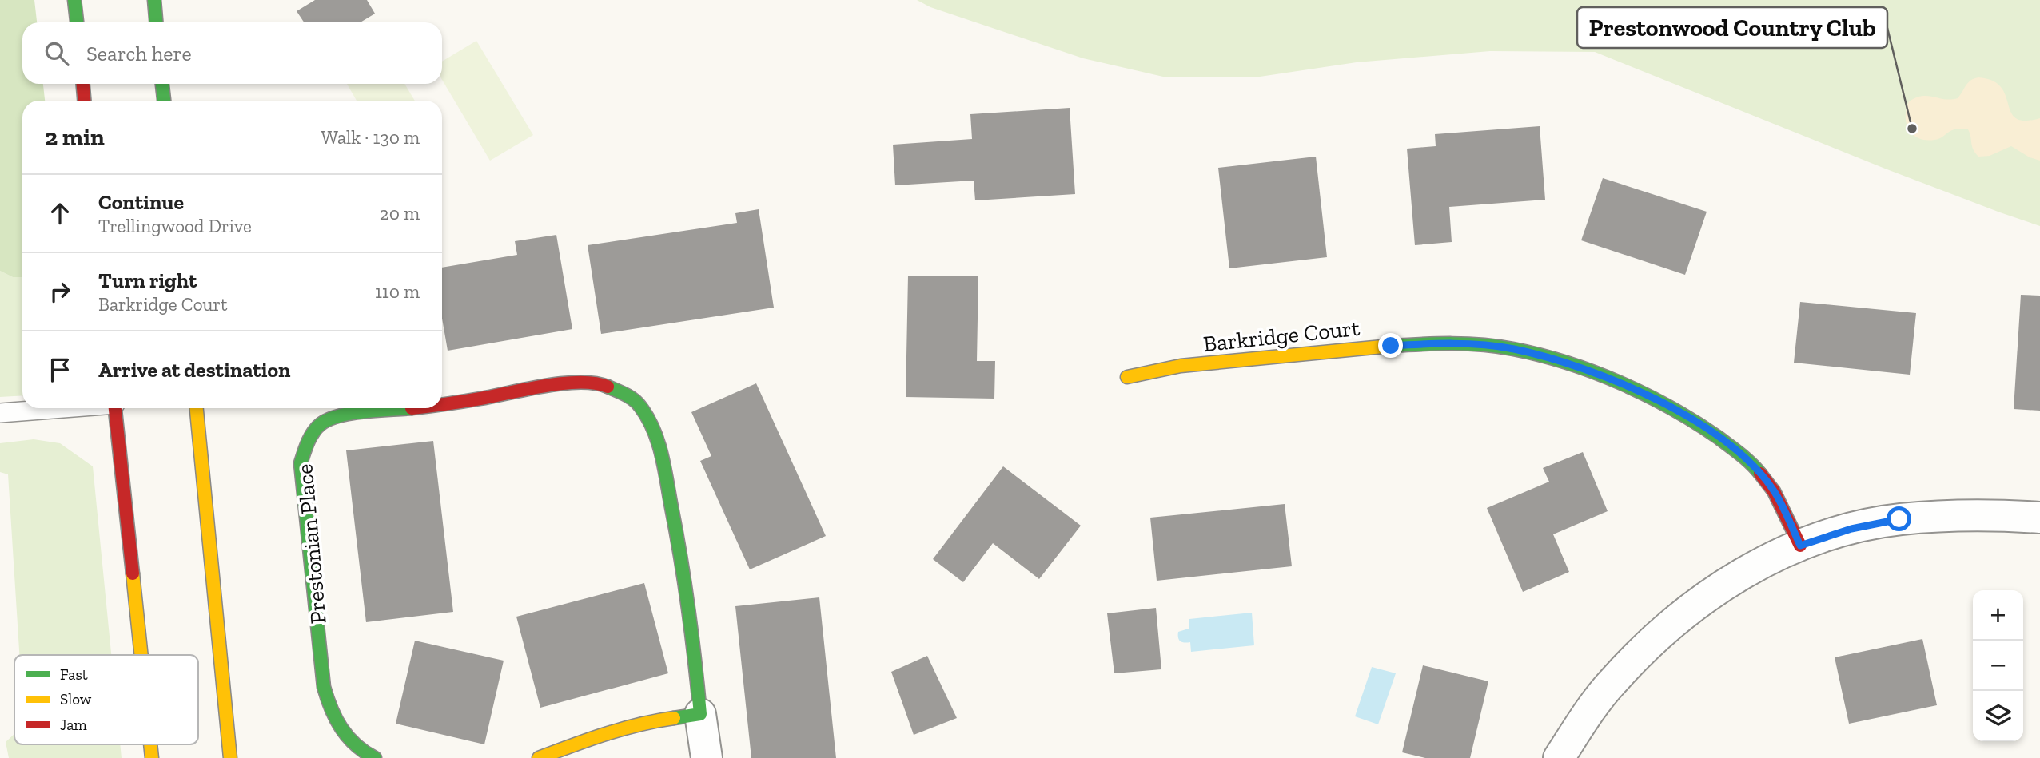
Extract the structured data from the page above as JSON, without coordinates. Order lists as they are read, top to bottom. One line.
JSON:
{"streets":{"street":["Barkridge Court","Prestonian Place"]},"places":["Prestonwood Country Club"],"legend":["Fast","Slow","Jam"],"page":{"search":"Search here","heading":["2 min","Walk · 130 m"],"list":[["Continue","Trellingwood Drive","20 m"],["Turn right","Barkridge Court","110 m"],"Arrive at destination"],"map_buttons":["+","−"]}}
